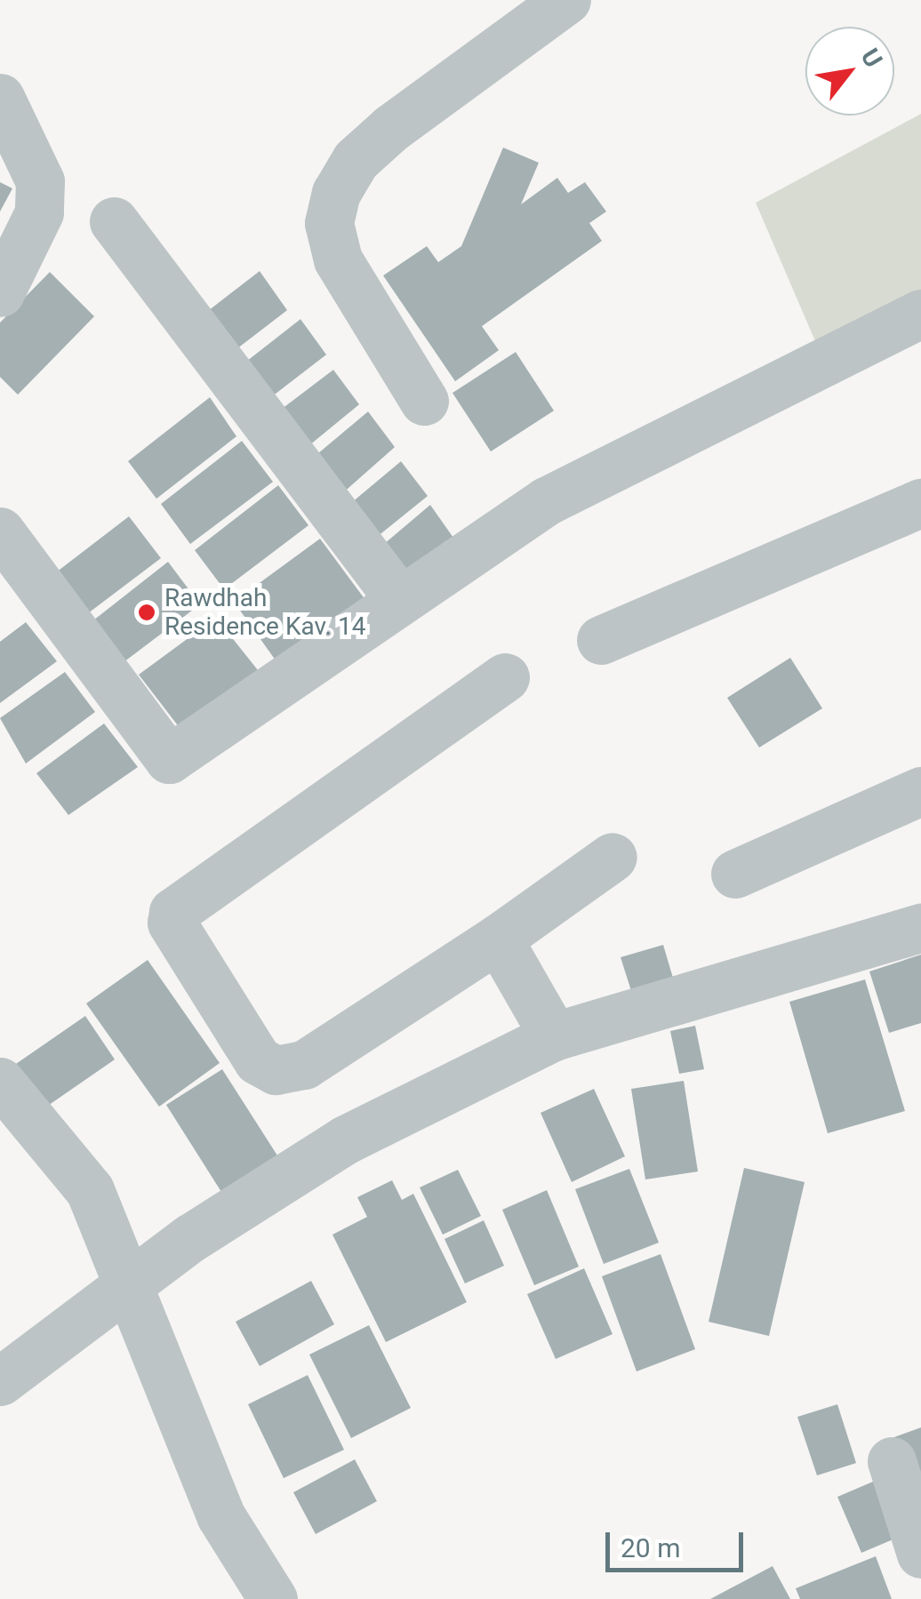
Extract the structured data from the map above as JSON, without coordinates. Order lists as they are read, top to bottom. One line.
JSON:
{"places":["Rawdhah Residence Kav. 14"],"scale_bar":"20 m","north":"top right"}
